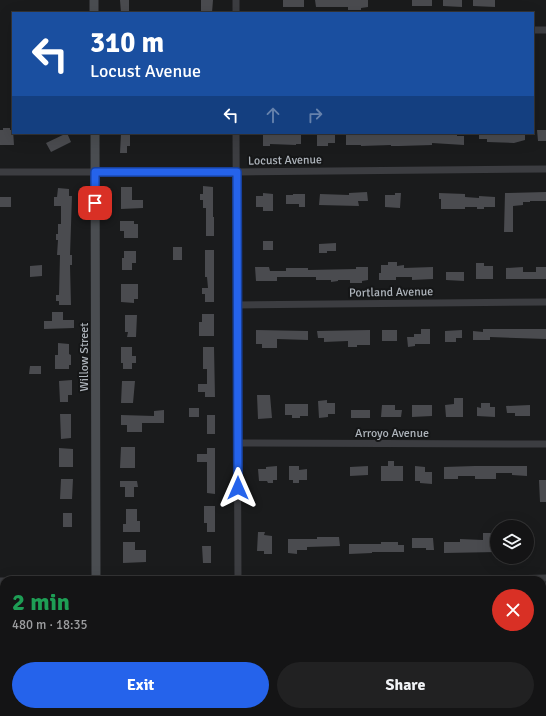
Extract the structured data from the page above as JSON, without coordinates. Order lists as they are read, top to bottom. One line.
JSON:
{"streets":{"street":["Locust Avenue","Portland Avenue","Willow Street","Arroyo Avenue"]},"crossings":[["Locust Avenue","Willow Street"]],"page":{"turn":["310 m","Locust Avenue"],"heading":["2 min","480 m · 18:35"],"buttons":["Exit","Share"]}}
